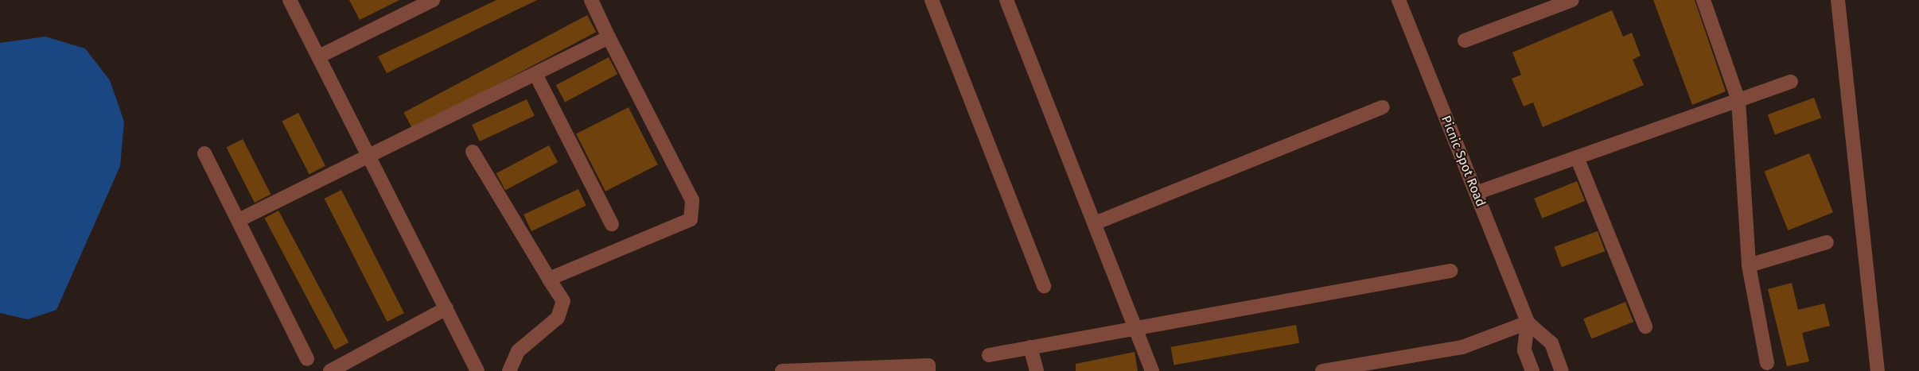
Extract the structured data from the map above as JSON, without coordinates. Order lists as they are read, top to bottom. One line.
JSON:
{"streets":{"street":["Picnic Spot Road"]}}
